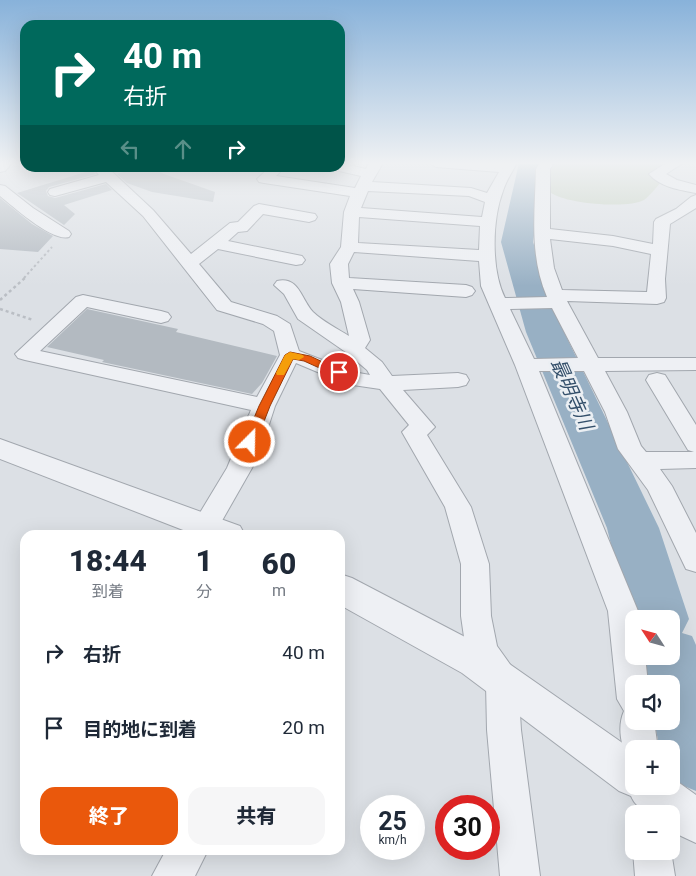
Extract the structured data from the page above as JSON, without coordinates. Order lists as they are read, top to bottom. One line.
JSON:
{"water":["最明寺川"],"north":"top left","page":{"turn":["40 m","右折"],"eta":["18:44","到着","1","分","60","m"],"map_buttons":["+","−"],"list":[{"name":"右折","value":"40 m"},{"name":"目的地に到着","value":"20 m"}],"buttons":["終了","共有"],"speed":"25 km/h","limit":"30"}}
